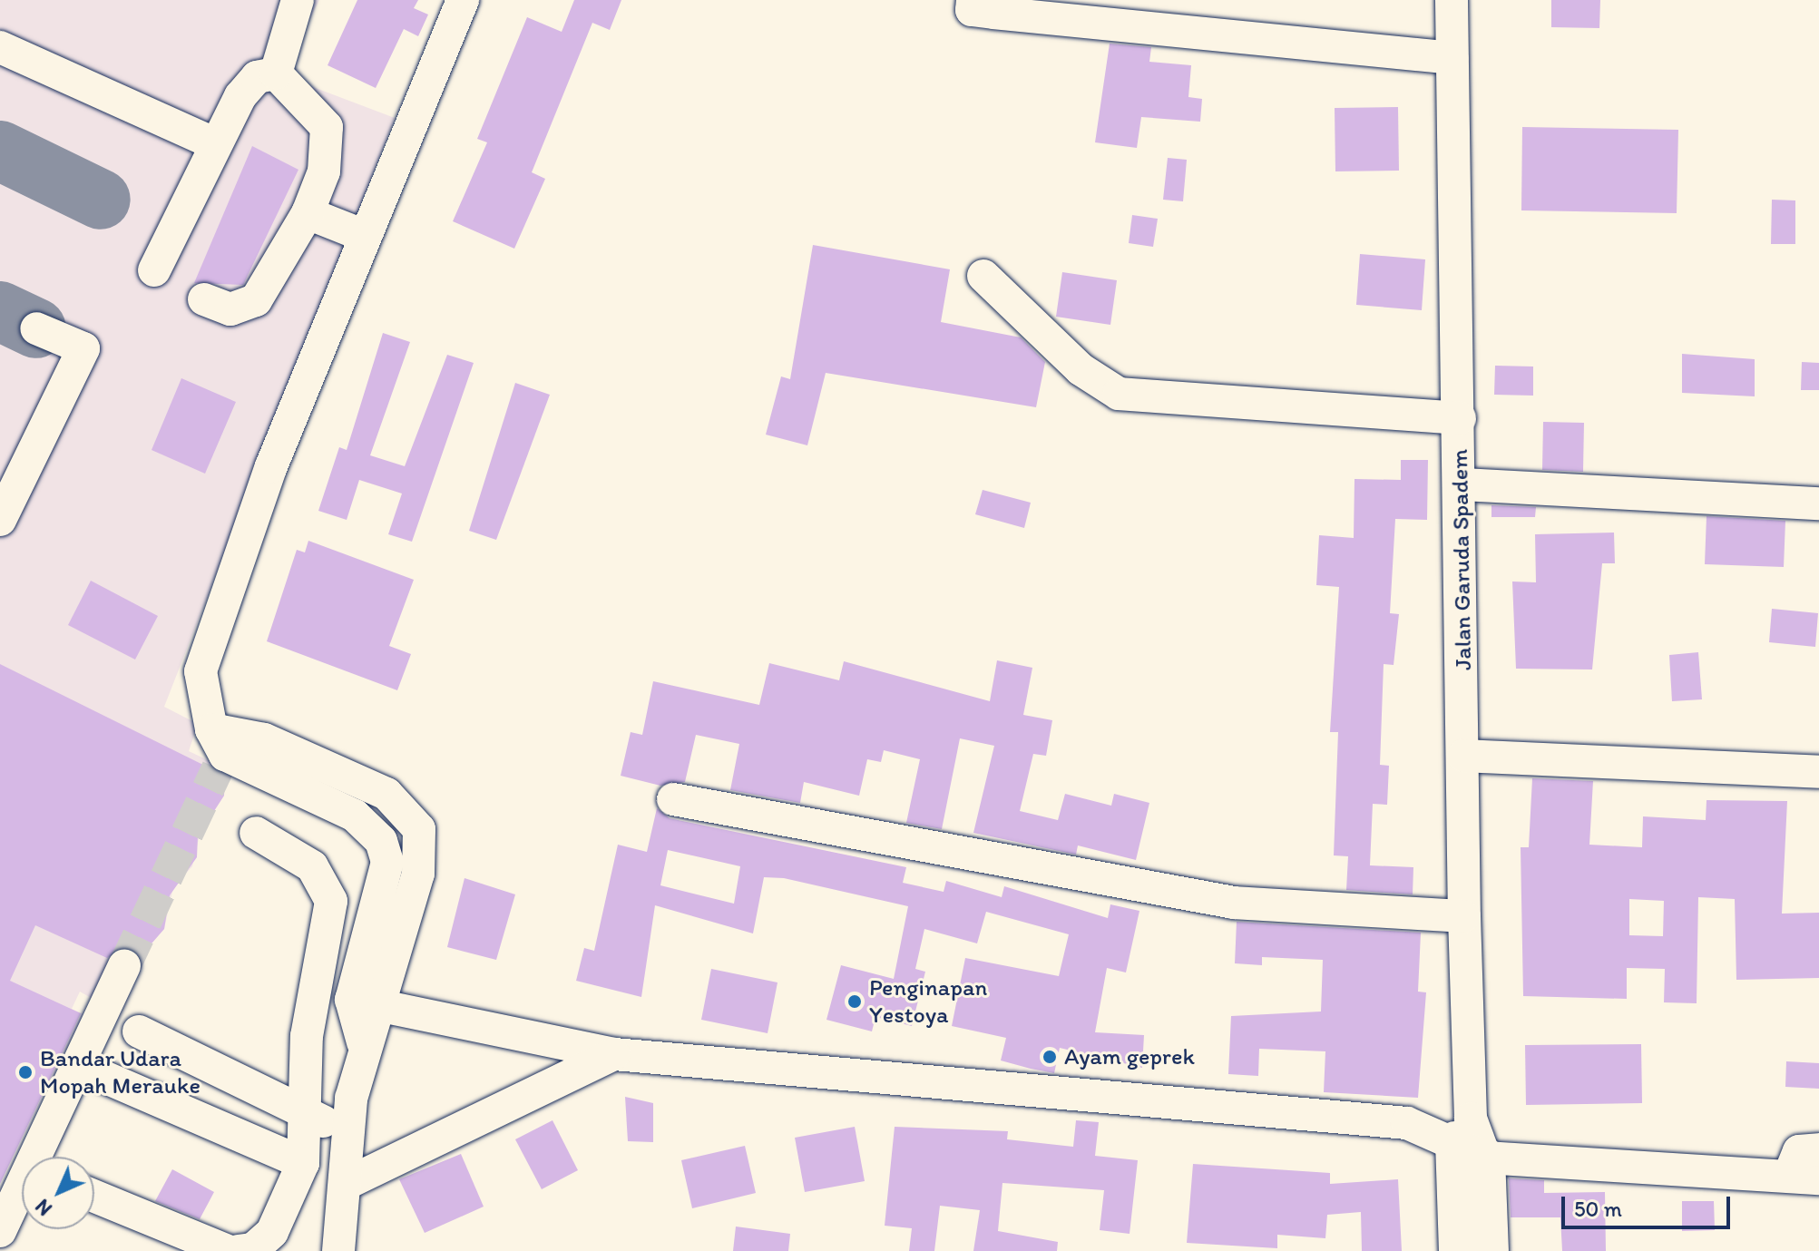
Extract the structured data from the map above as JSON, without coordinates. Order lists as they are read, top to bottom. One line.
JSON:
{"streets":{"street":["Jalan Garuda Spadem"]},"places":["Penginapan Yestoya","Ayam geprek","Bandar Udara Mopah Merauke"],"scale_bar":"50 m","north":"bottom left"}
